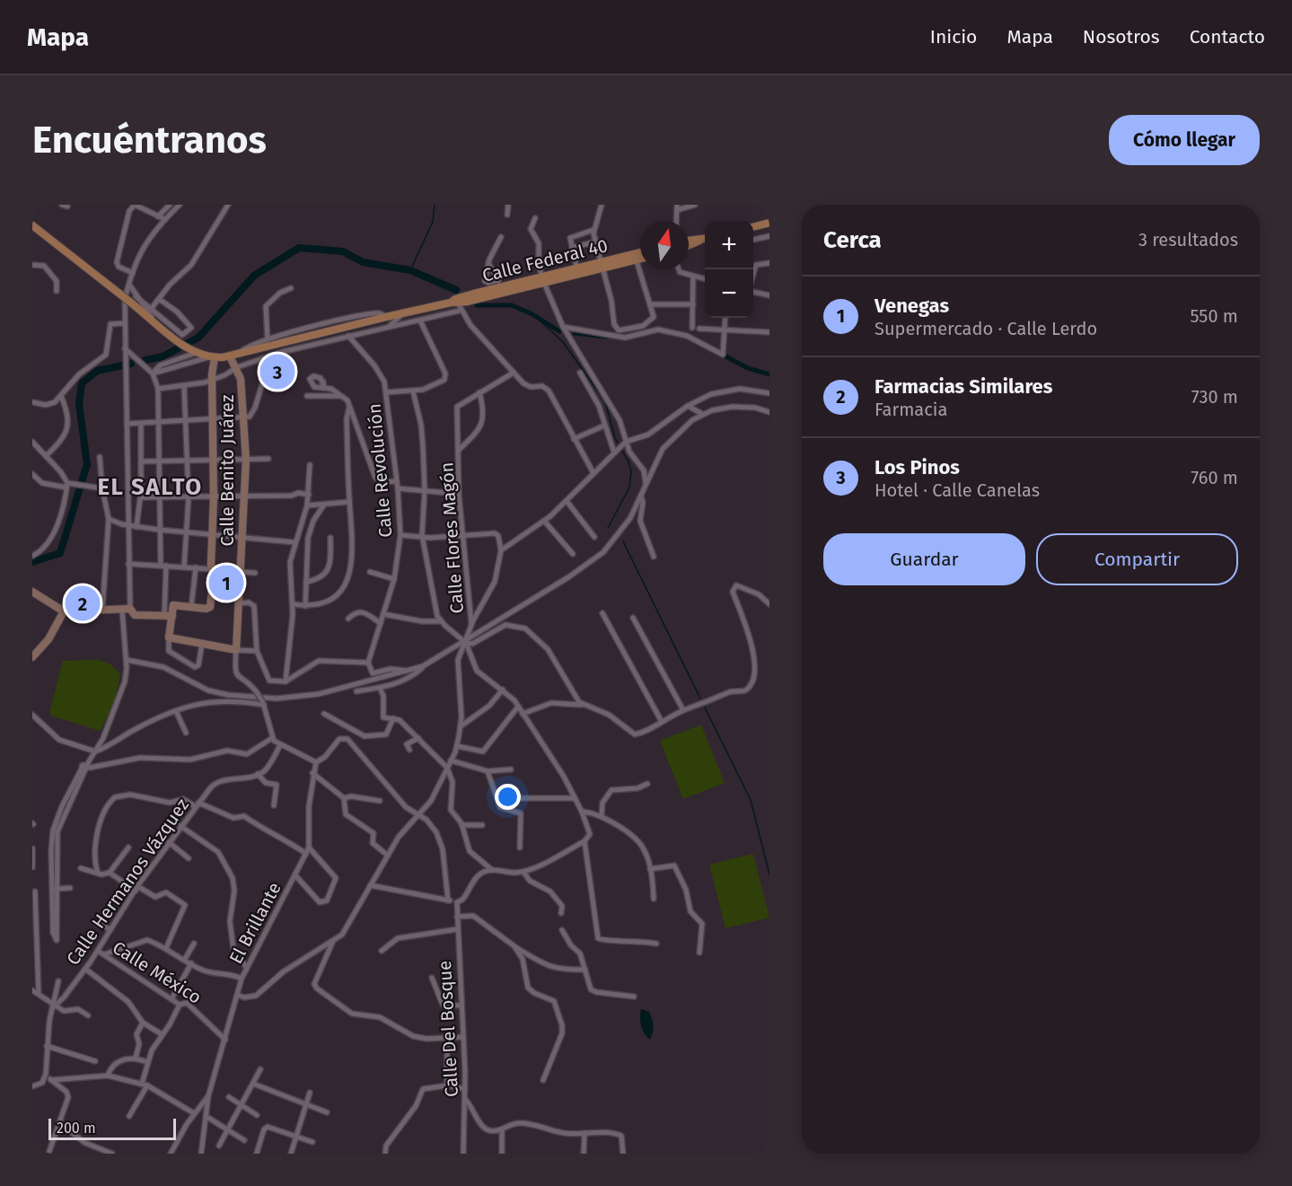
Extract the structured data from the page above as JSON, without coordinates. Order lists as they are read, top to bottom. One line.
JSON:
{"streets":{"main road":["Calle Federal 40"],"street":["Calle Benito Juárez","Calle Revolución","Calle Flores Magón","Calle Hermanos Vázquez","El Brillante","Calle México","Calle Del Bosque"]},"crossings":[["Calle Federal 40","Calle Benito Juárez"],["Calle Hermanos Vázquez","Calle México"],["El Brillante","Calle México"]],"districts":["EL SALTO"],"scale_bar":"200 m","north":"top","page":{"header":"Mapa","nav":["Inicio","Mapa","Nosotros","Contacto"],"buttons":["Cómo llegar",["Guardar","Compartir"]],"title":"Encuéntranos","heading":["Cerca","3 resultados"],"map_buttons":["+","−"],"list":[{"mark":"1","name":"Venegas","note":"Supermercado · Calle Lerdo","value":"550 m"},{"mark":"2","name":"Farmacias Similares","note":"Farmacia","value":"730 m"},{"mark":"3","name":"Los Pinos","note":"Hotel · Calle Canelas","value":"760 m"}],"pins":["3","1","2"],"scale":"200 m"}}
